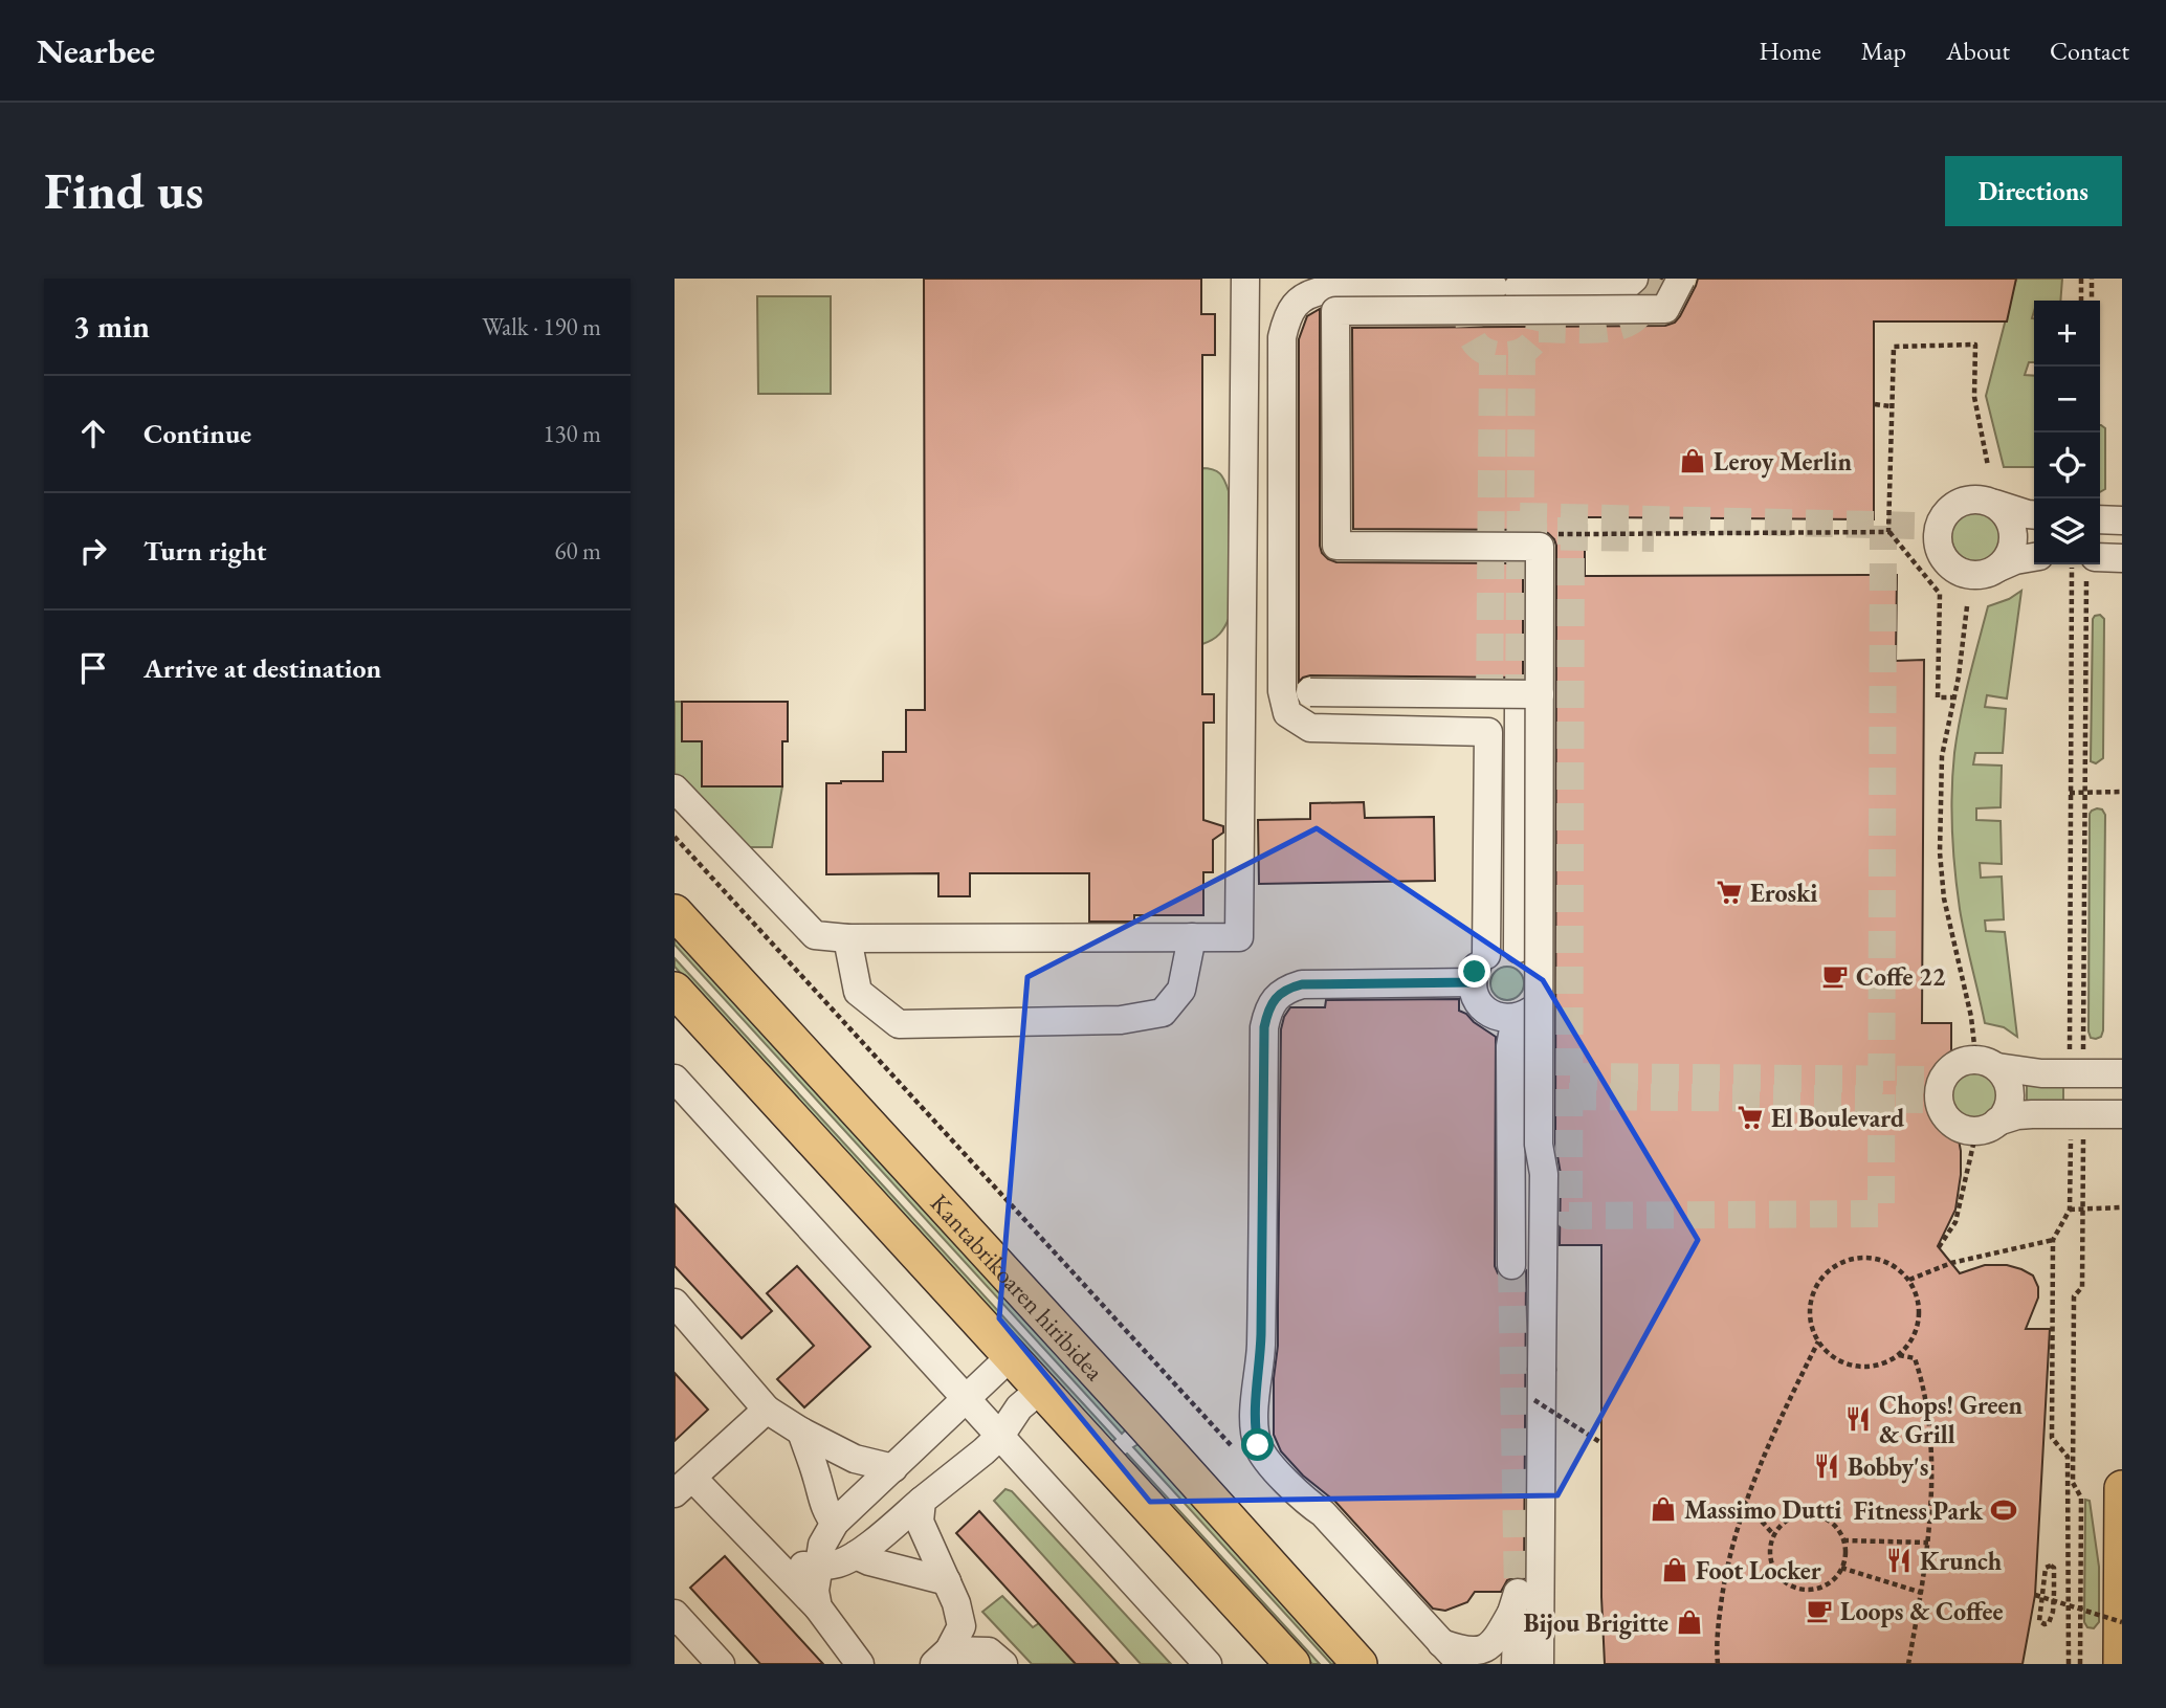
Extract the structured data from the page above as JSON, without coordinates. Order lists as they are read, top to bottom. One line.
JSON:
{"streets":{"main road":["Kantabrikoaren hiribidea"]},"places":{"shop":["Leroy Merlin","Massimo Dutti","Foot Locker","Bijou Brigitte"],"supermarket":["Eroski","El Boulevard"],"cafe":["Coffe 22","Loops & Coffee"],"restaurant":["Chops! Green & Grill","Bobby's","Krunch"],"sports":["Fitness Park"]},"page":{"header":"Nearbee","nav":["Home","Map","About","Contact"],"buttons":"Directions","title":"Find us","heading":["3 min","Walk · 190 m"],"map_buttons":["+","−"],"list":[["Continue","130 m"],["Turn right","60 m"],"Arrive at destination"]}}
